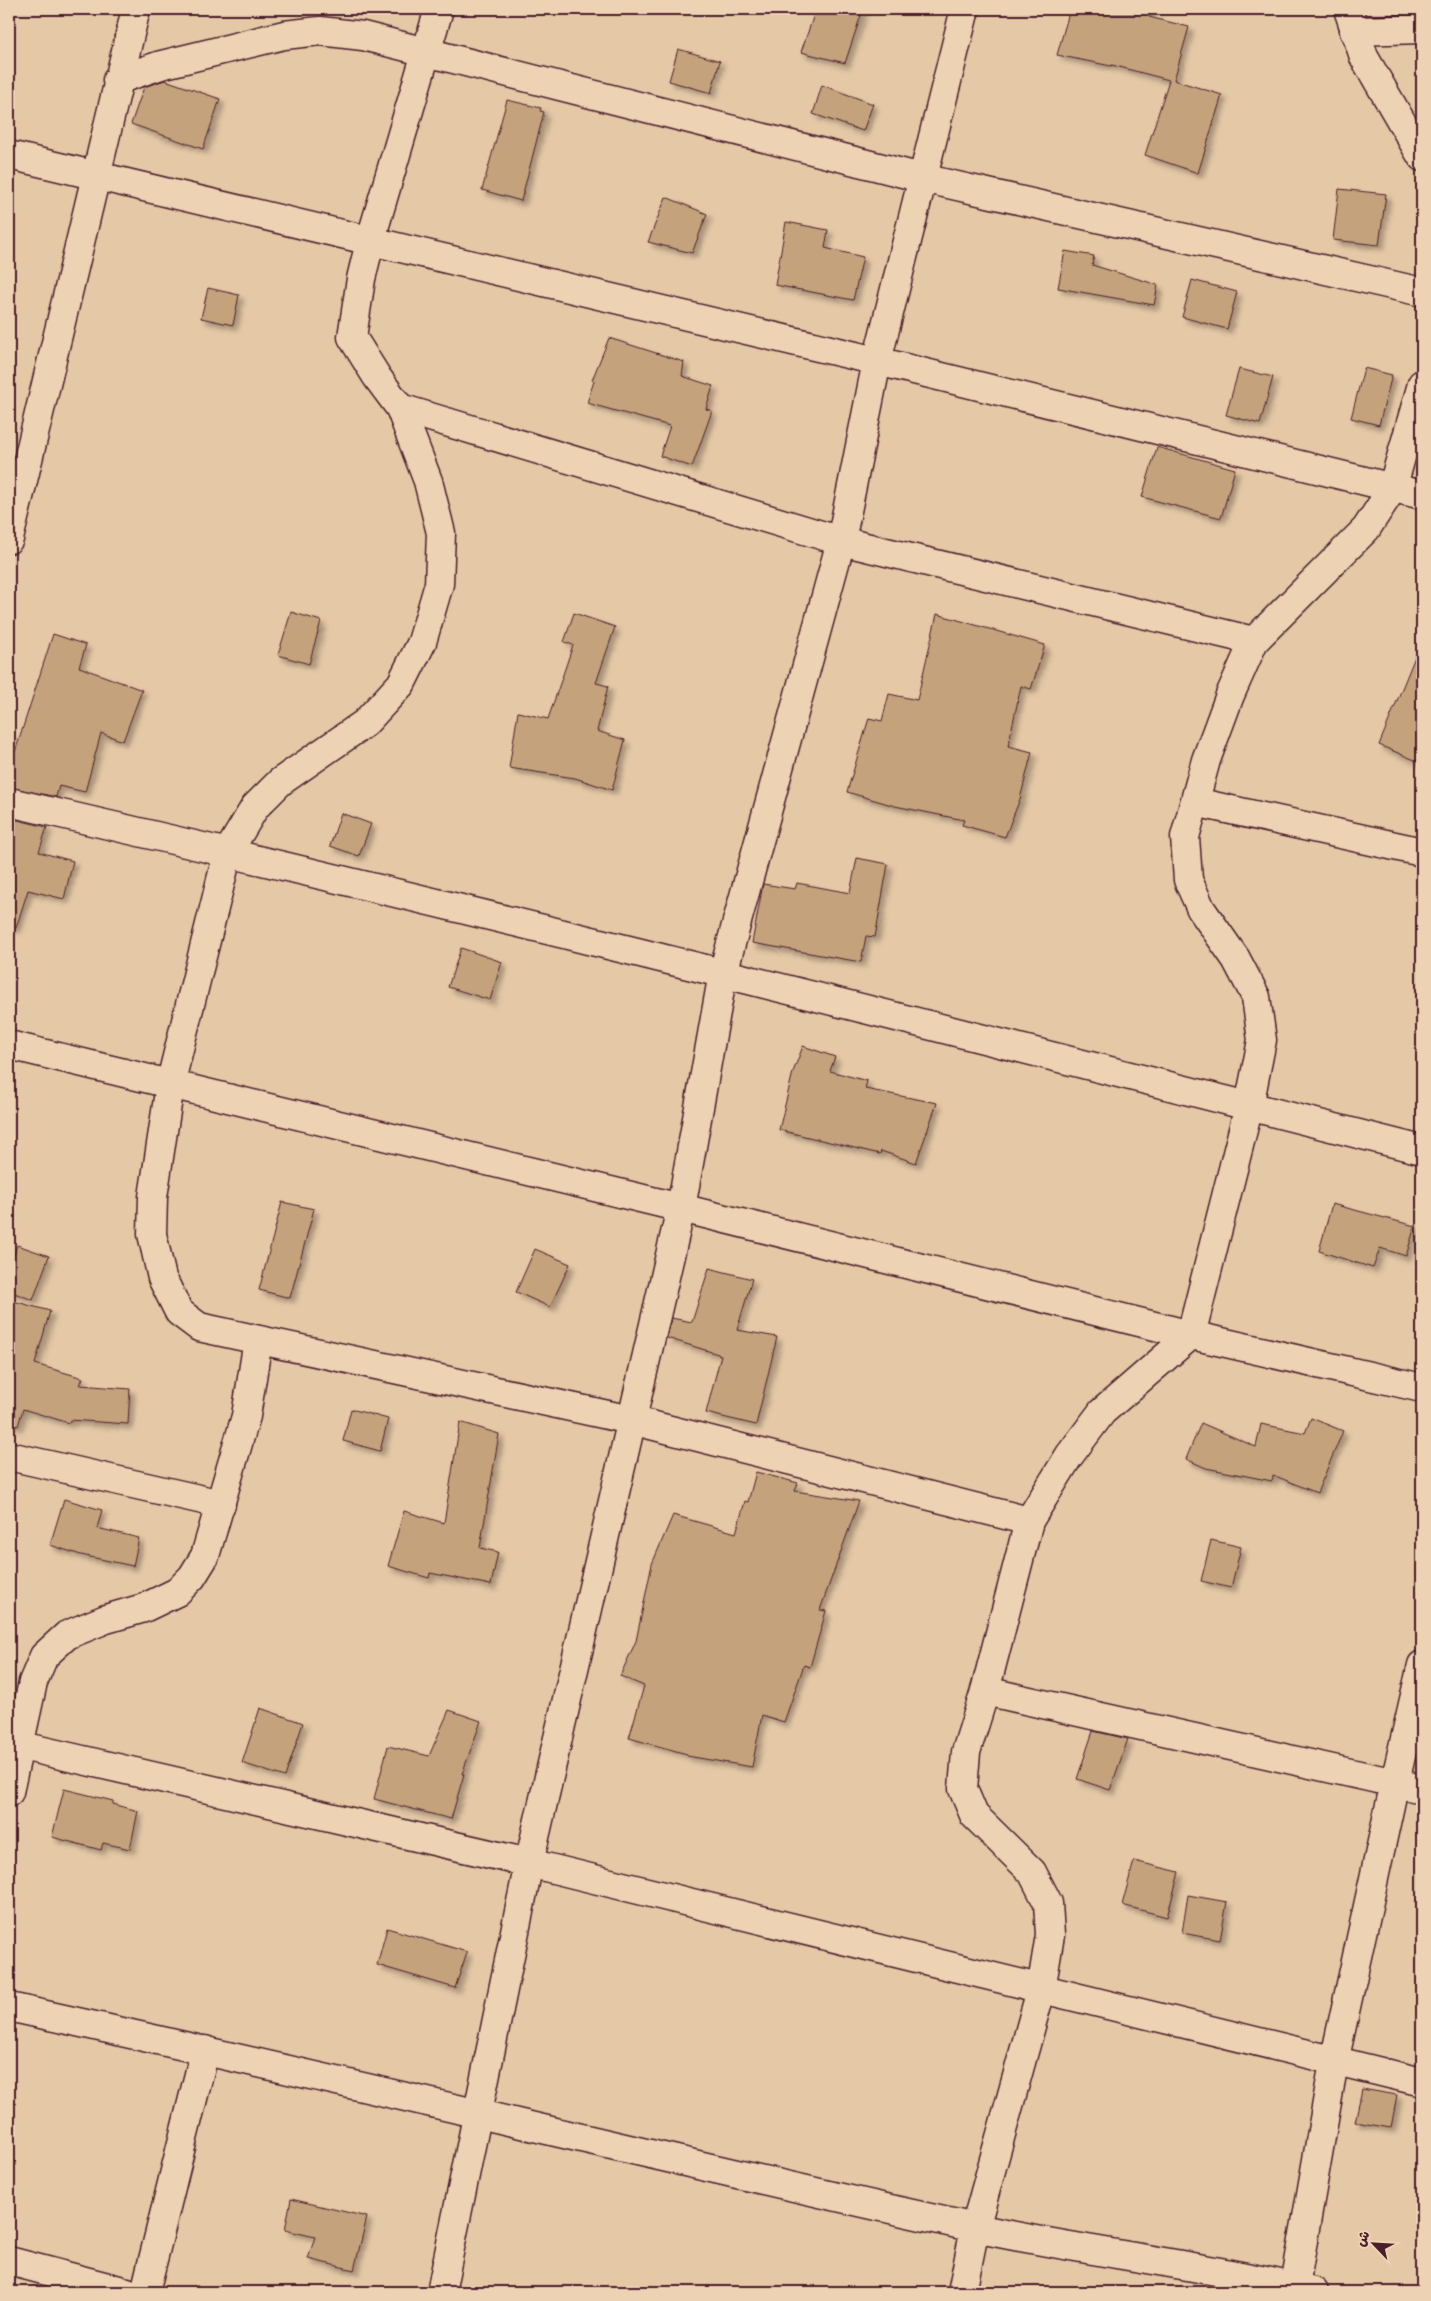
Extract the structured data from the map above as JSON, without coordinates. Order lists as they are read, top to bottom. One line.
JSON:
{"north":"top left"}
